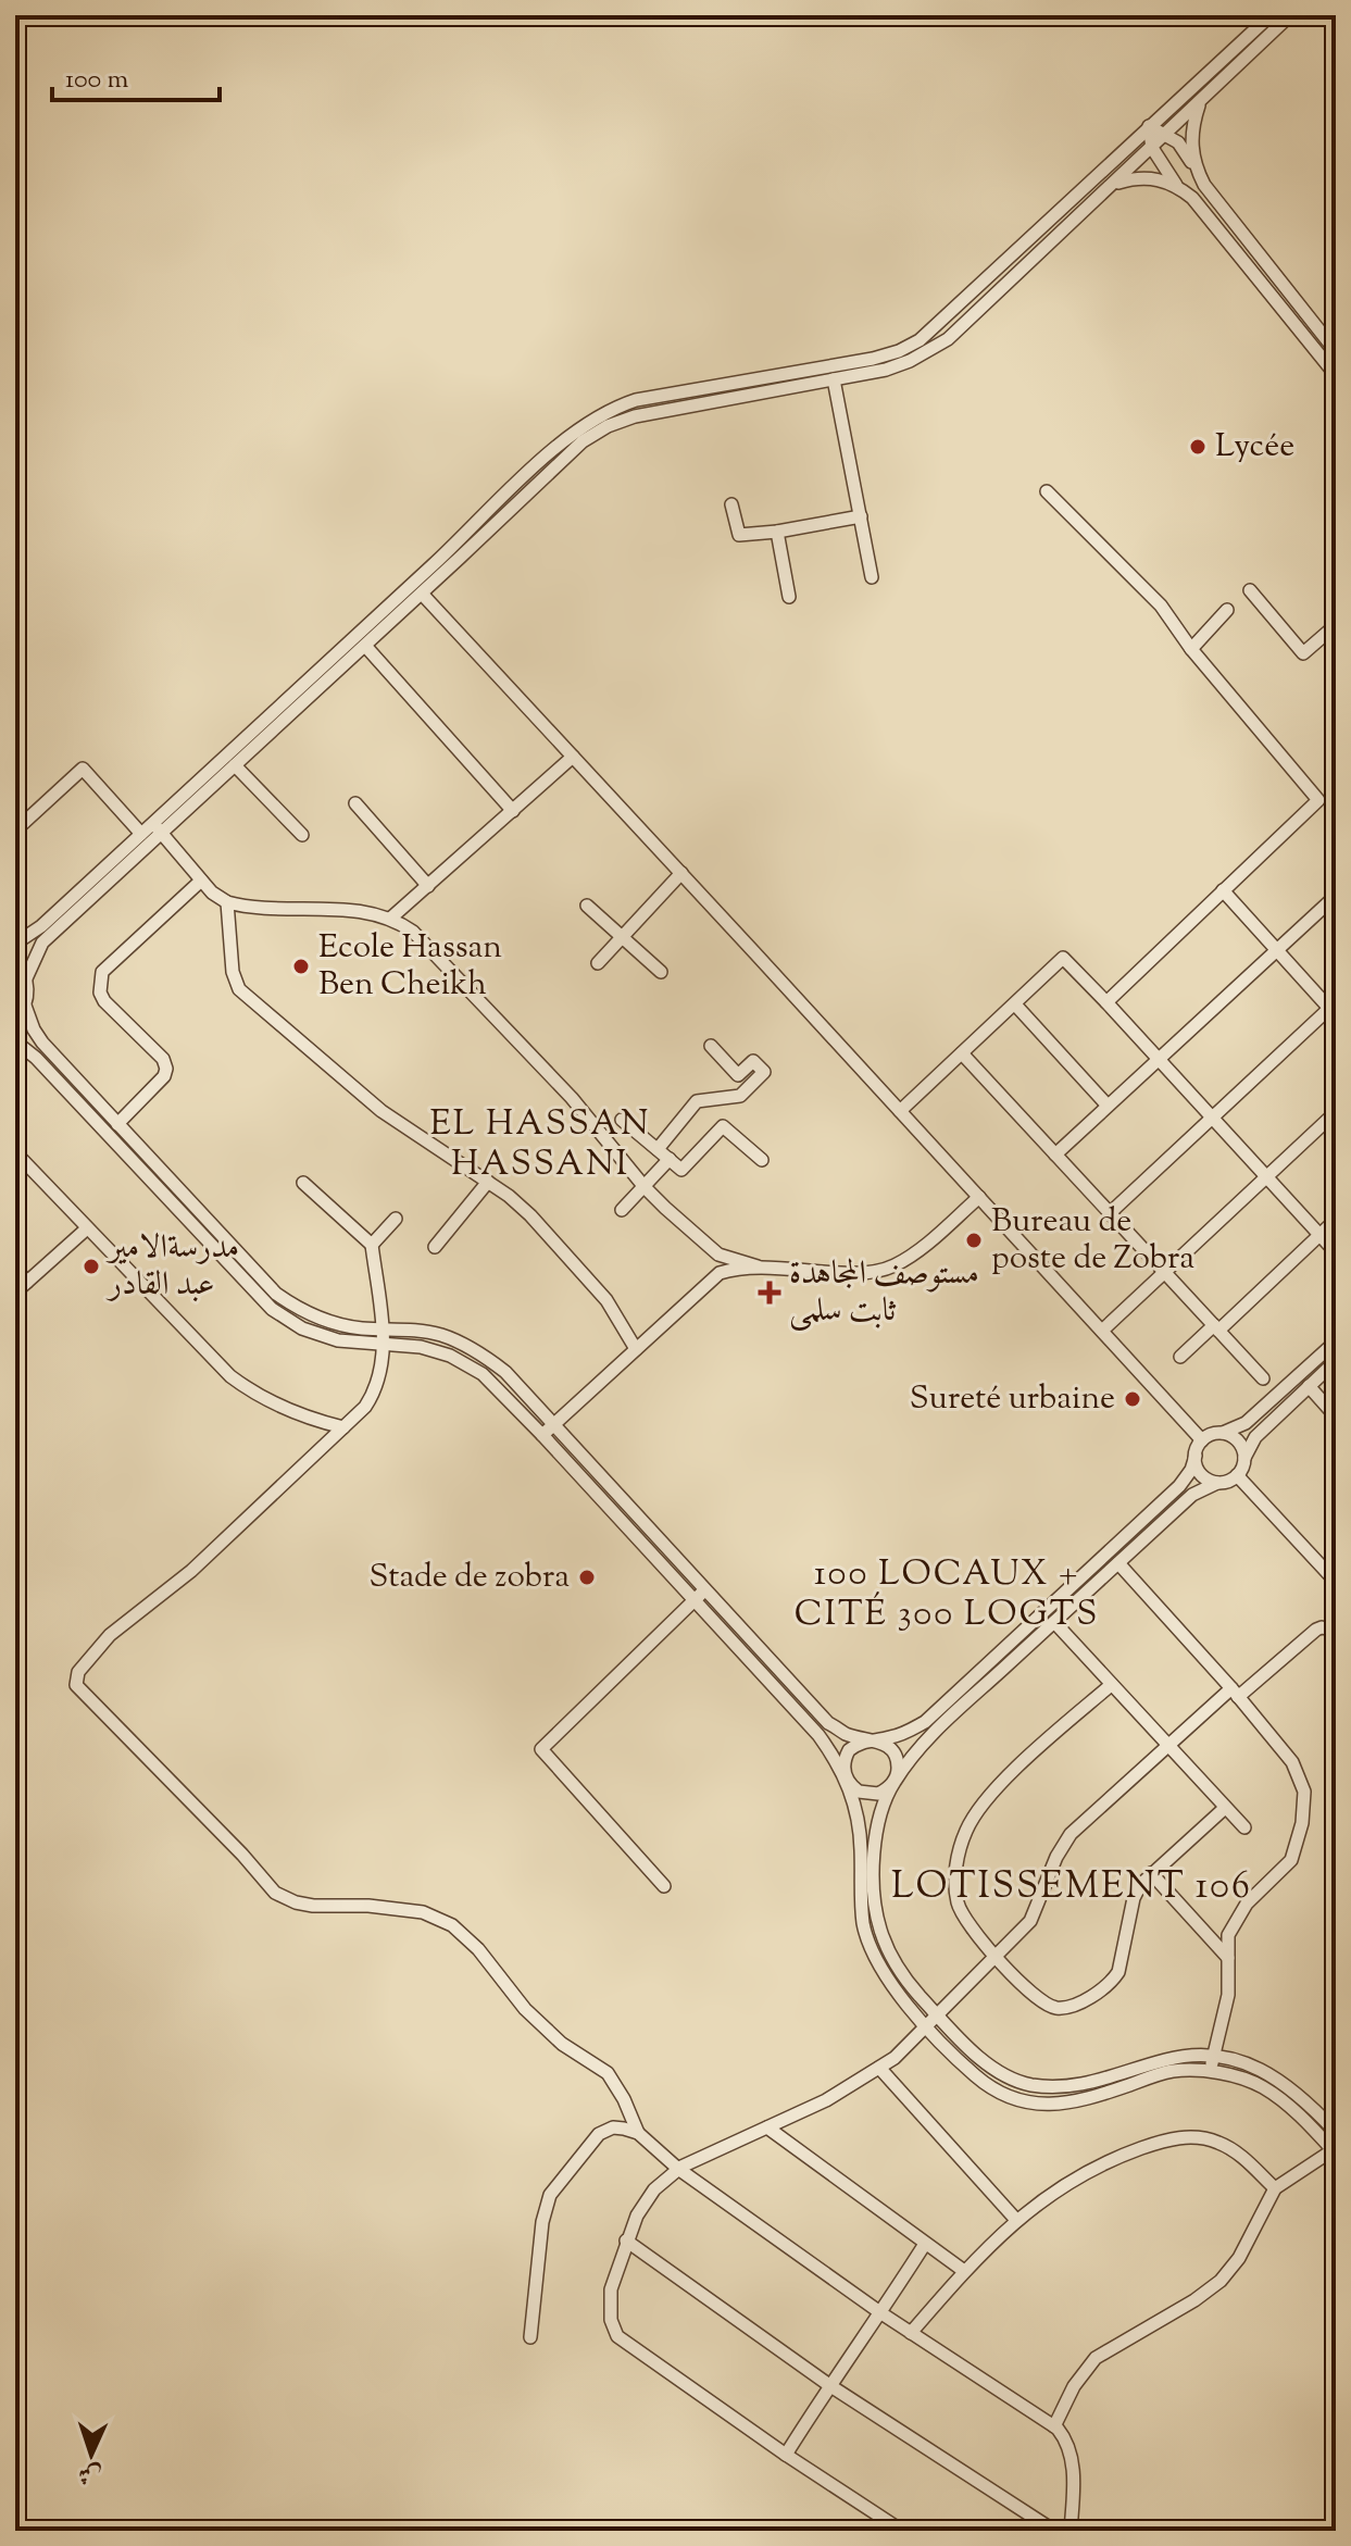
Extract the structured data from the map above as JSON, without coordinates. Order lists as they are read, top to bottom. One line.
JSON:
{"districts":["EL HASSAN HASSANI","100 LOCAUX + CITÉ 300 LOGTS","LOTISSEMENT 106"],"places":{"other":["Lycée","Ecole Hassan Ben Cheikh","Bureau de poste de Zobra","مدرسةالامير عبد القادر","Sureté urbaine","Stade de zobra"],"health":["مستوصف المجاهدة ثابت سلمى"]},"scale_bar":"100 m","north":"bottom"}
